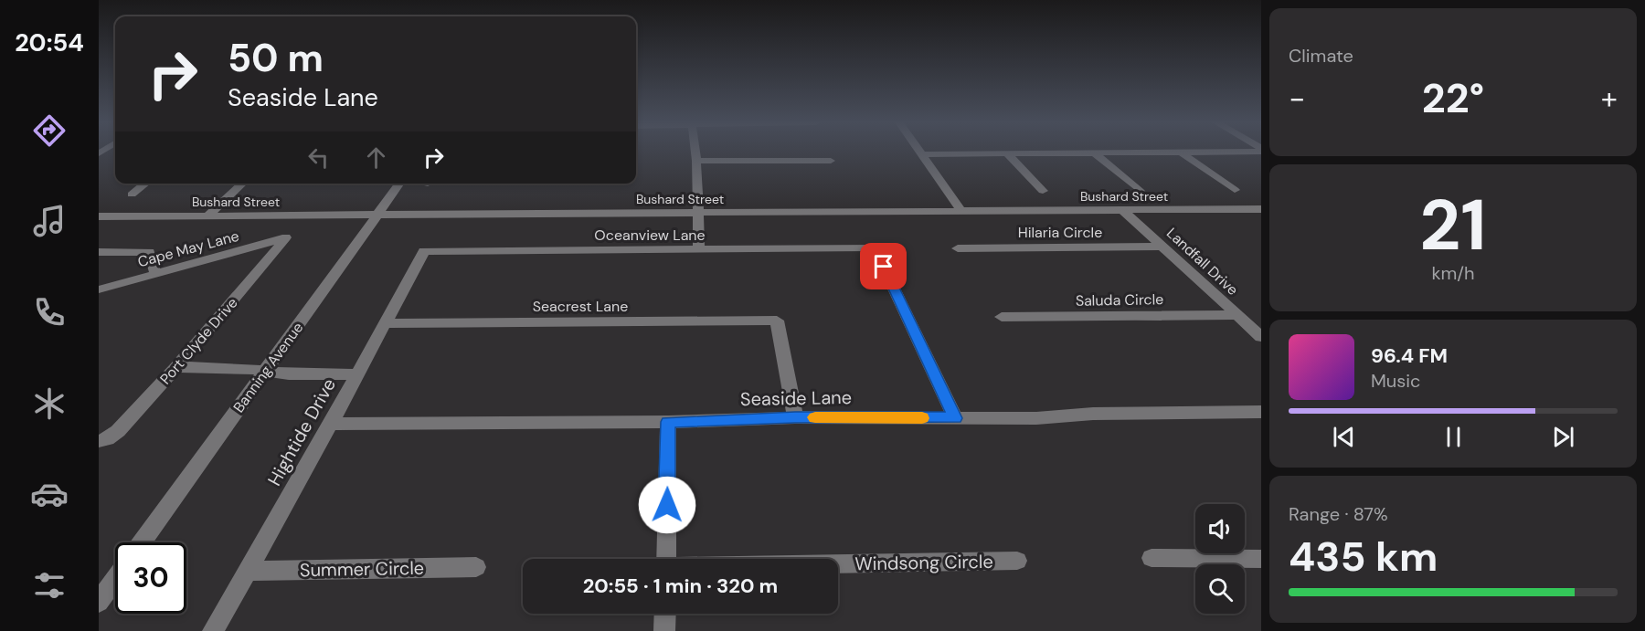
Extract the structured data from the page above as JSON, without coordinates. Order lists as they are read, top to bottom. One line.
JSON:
{"streets":{"street":["Bushard Street","Hilaria Circle","Oceanview Lane","Cape May Lane","Landfall Drive","Saluda Circle","Seacrest Lane","Port Clyde Drive","Banning Avenue","Seaside Lane","Hightide Drive","Windsong Circle","Summer Circle"]},"crossings":[["Bushard Street","Landfall Drive"],["Bushard Street","Banning Avenue"],["Hilaria Circle","Landfall Drive"],["Oceanview Lane","Seaside Lane"],["Oceanview Lane","Hightide Drive"],["Cape May Lane","Port Clyde Drive"],["Landfall Drive","Saluda Circle"],["Seacrest Lane","Seaside Lane"],["Seacrest Lane","Hightide Drive"],["Seaside Lane","Hightide Drive"],["Hightide Drive","Summer Circle"]],"page":{"tabs":"20:54","tile":["Climate",["21","km/h"],["Range · 87%","435 km"]],"turn":["50 m","Seaside Lane"],"heat":["−","22°","+"],"song":["96.4 FM","Music"],"limit":"30","trip":"20:55 · 1 min · 320 m"}}
